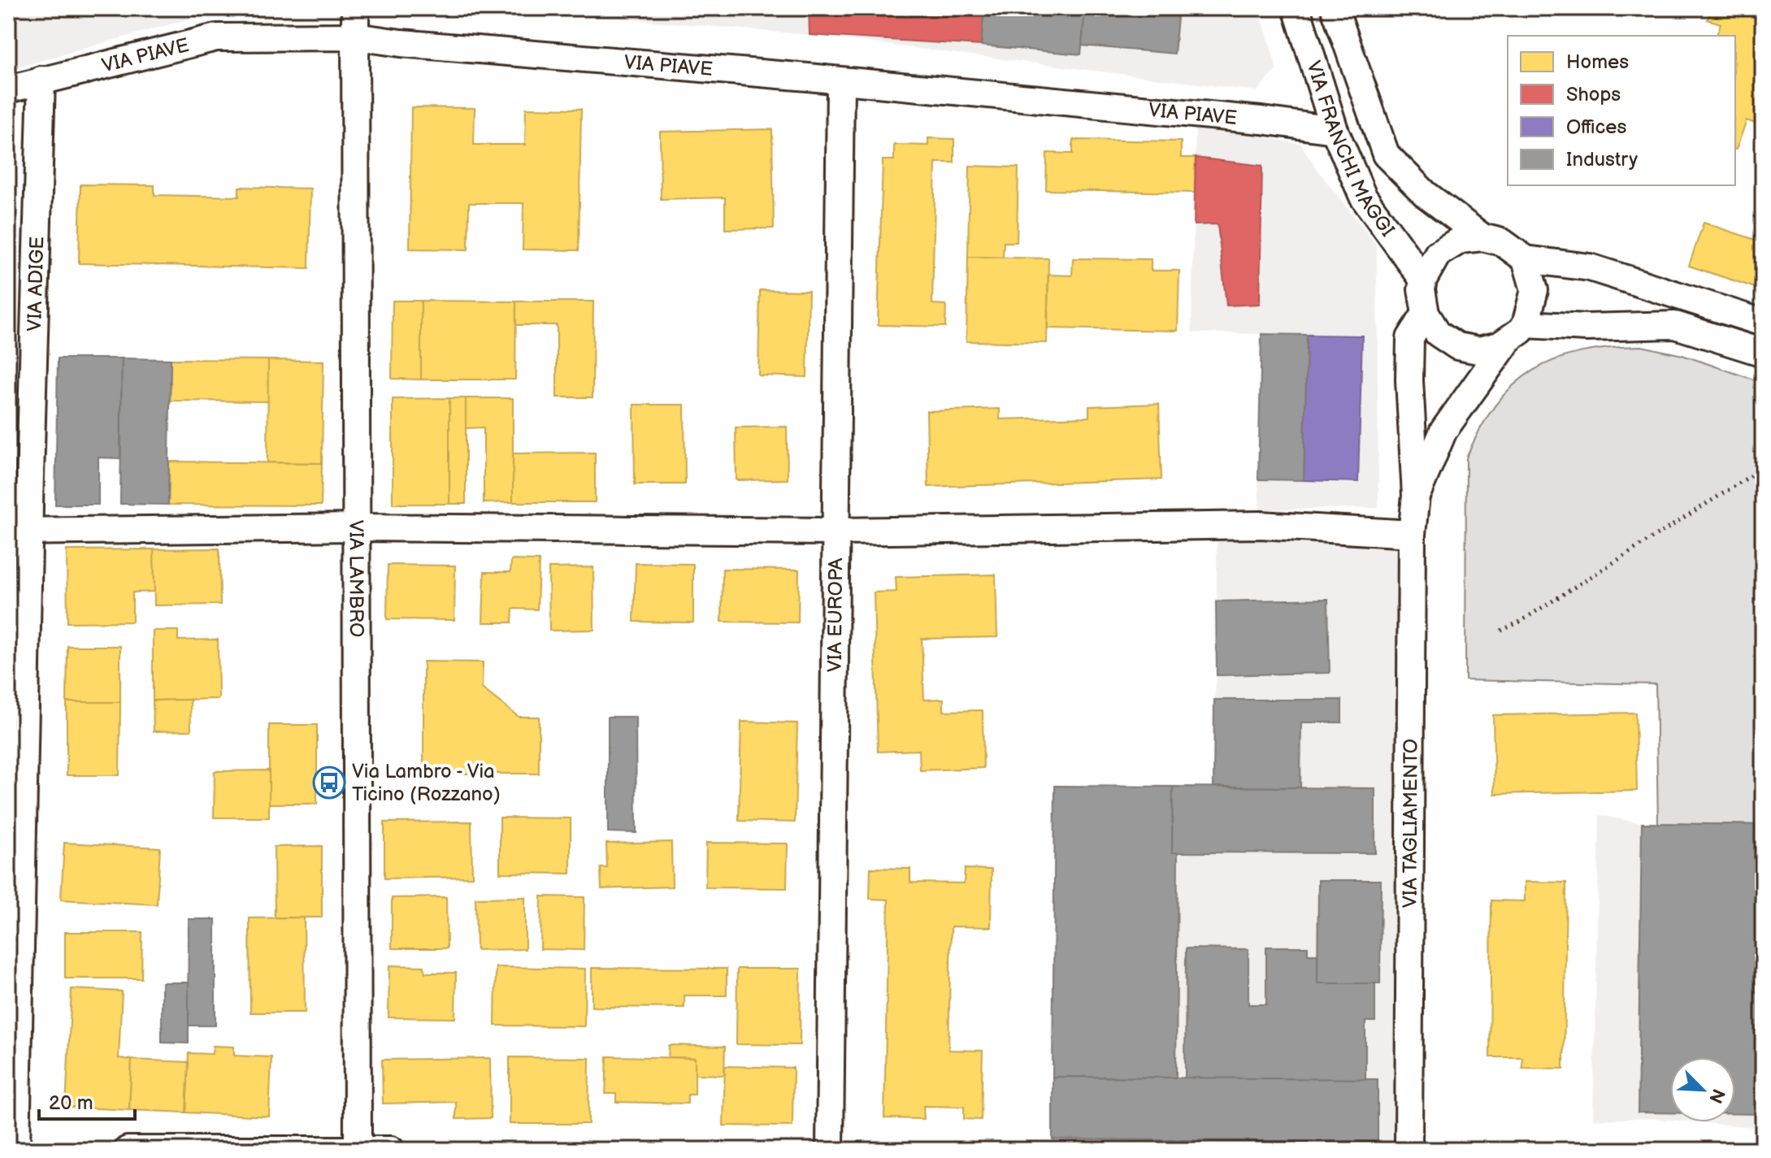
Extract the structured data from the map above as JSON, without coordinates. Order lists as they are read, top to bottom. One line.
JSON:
{"streets":{"street":["VIA PIAVE","VIA FRANCHI MAGGI","VIA ADIGE","VIA LAMBRO","VIA EUROPA","VIA TAGLIAMENTO"]},"crossings":[["VIA PIAVE","VIA FRANCHI MAGGI"],["VIA PIAVE","VIA ADIGE"],["VIA PIAVE","VIA LAMBRO"],["VIA PIAVE","VIA EUROPA"],["VIA FRANCHI MAGGI","VIA TAGLIAMENTO"]],"places":{"bus stop":["Via Lambro - Via Ticino (Rozzano)"]},"legend":["Homes","Shops","Offices","Industry"],"scale_bar":"20 m","north":"bottom right"}
